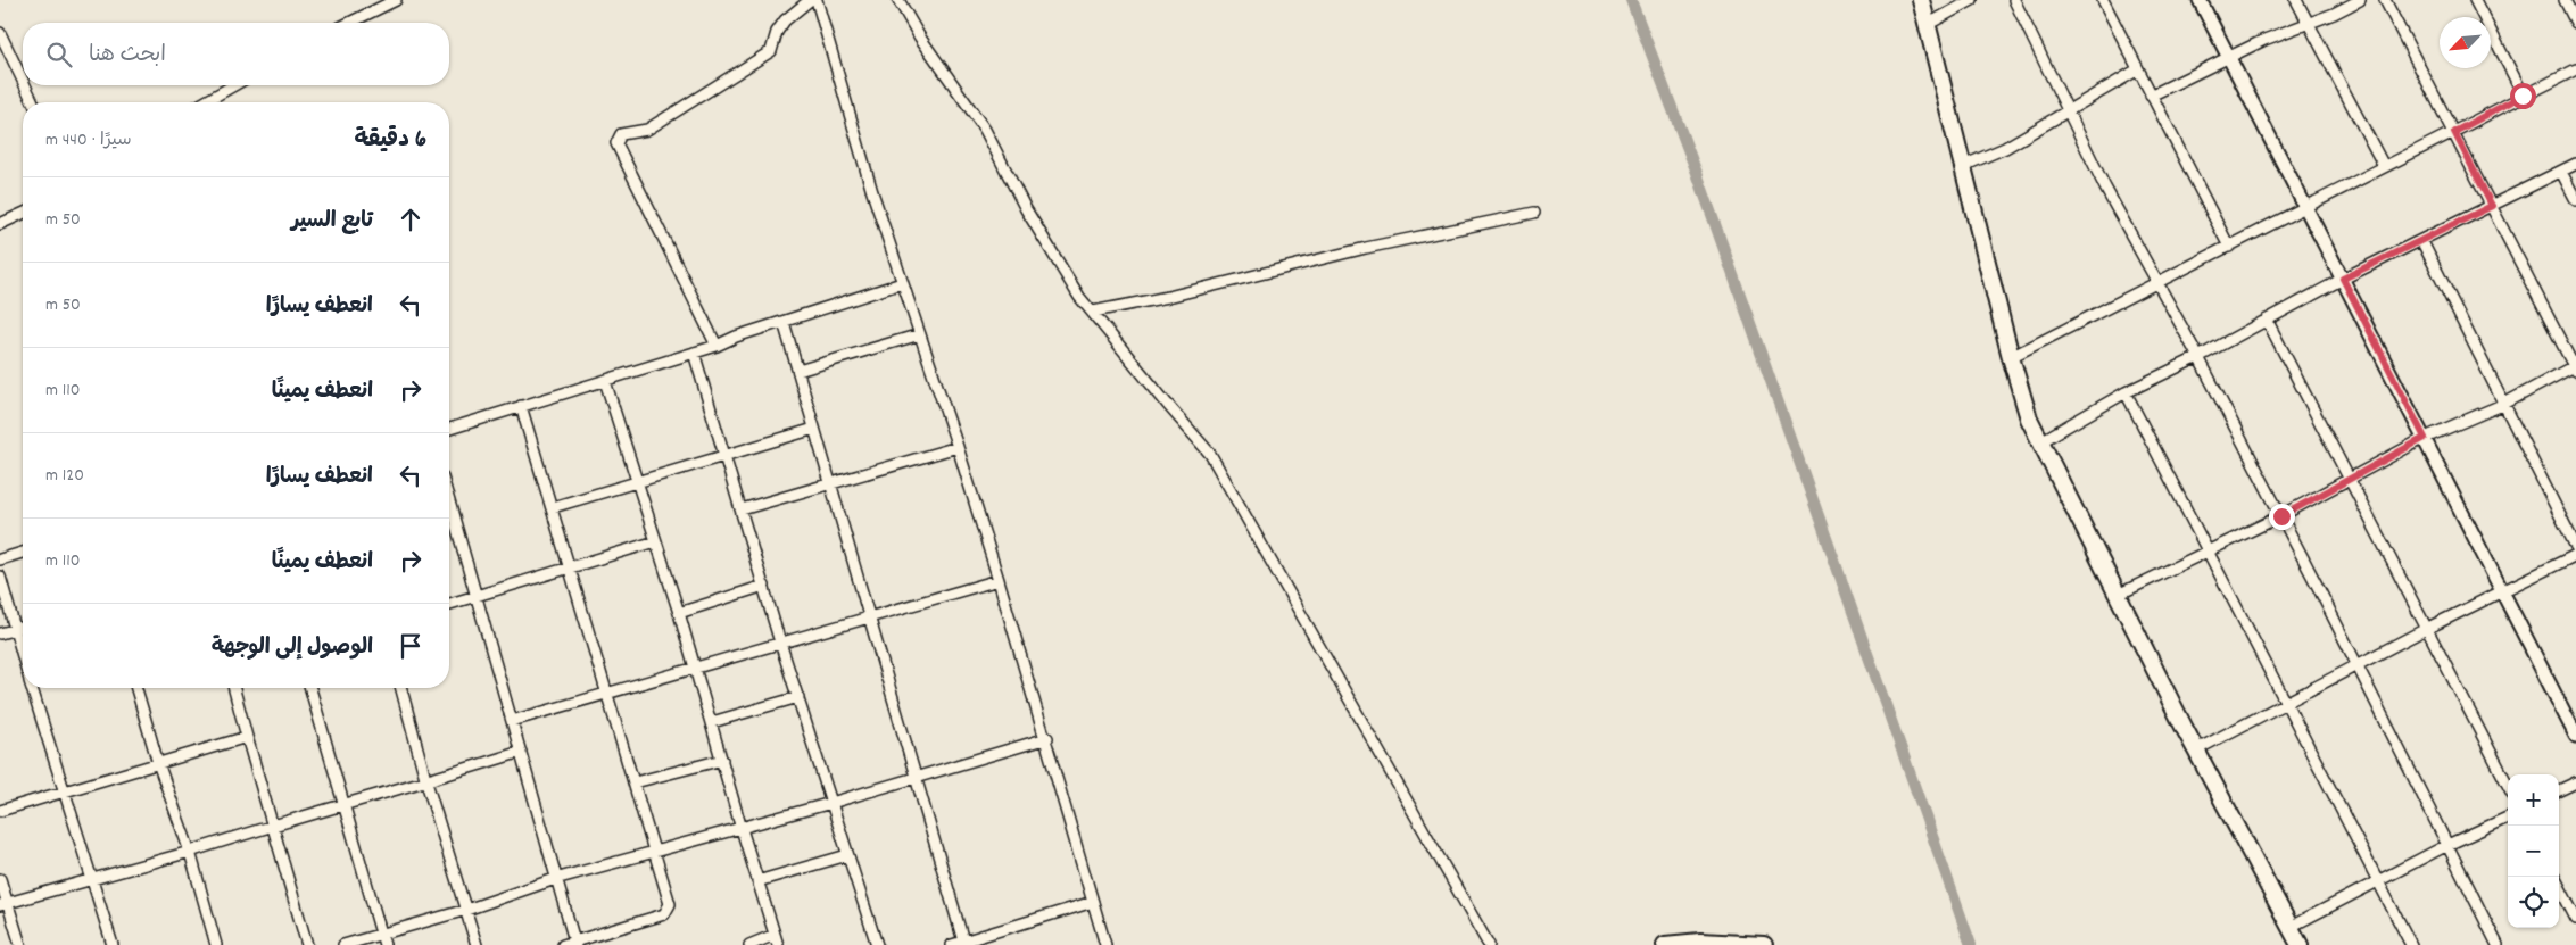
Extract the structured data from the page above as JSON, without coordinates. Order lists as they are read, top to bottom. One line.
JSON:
{"north":"bottom left","page":{"search":"ابحث هنا","heading":["6 دقيقة","سيرًا · 440 m"],"list":[["تابع السير","50 m"],["انعطف يسارًا","50 m"],["انعطف يمينًا","110 m"],["انعطف يسارًا","120 m"],["انعطف يمينًا","110 m"],"الوصول إلى الوجهة"],"map_buttons":["+","−"]}}
